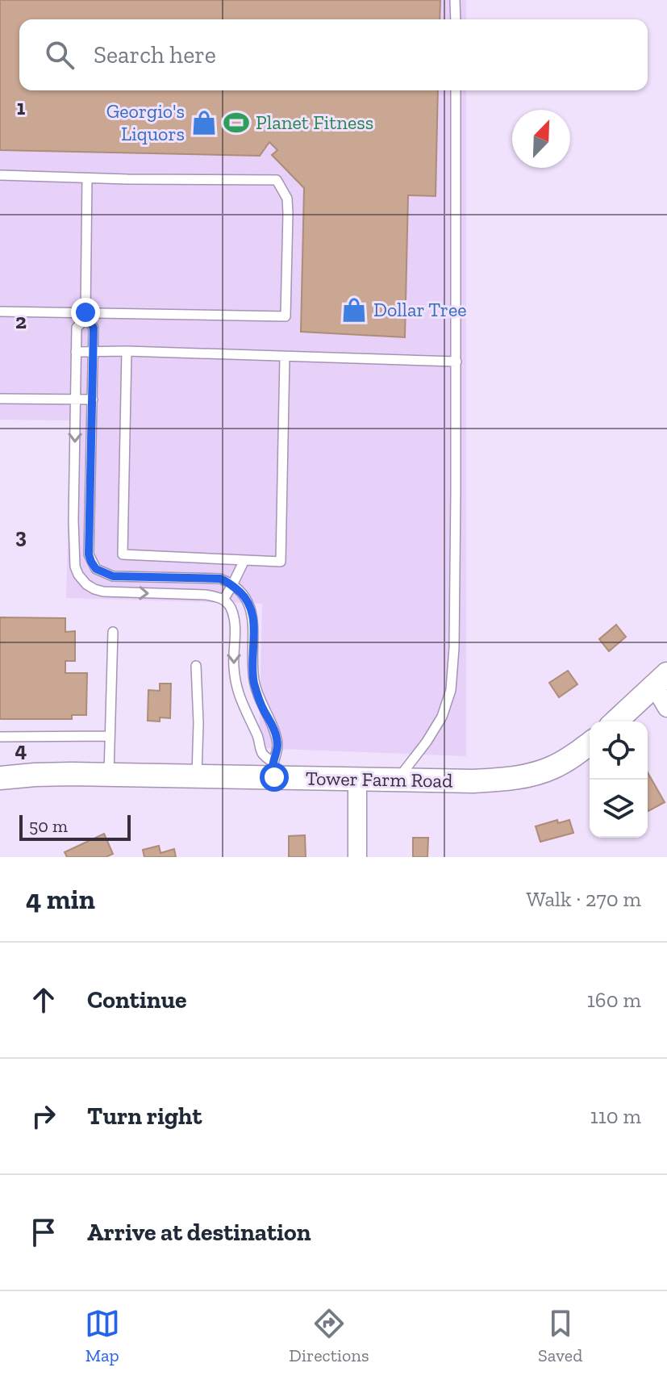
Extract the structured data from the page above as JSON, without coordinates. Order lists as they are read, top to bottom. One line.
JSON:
{"streets":{"street":["Tower Farm Road"]},"places":{"shop":["Georgio's Liquors","Dollar Tree"],"sports":["Planet Fitness"]},"scale_bar":"50 m","north":"top right","page":{"search":"Search here","scale":"50 m","heading":["4 min","Walk · 270 m"],"list":[["Continue","160 m"],["Turn right","110 m"],"Arrive at destination"],"nav":["Map","Directions","Saved"]},"grid":{"rows":["1","2","3","4"]}}
